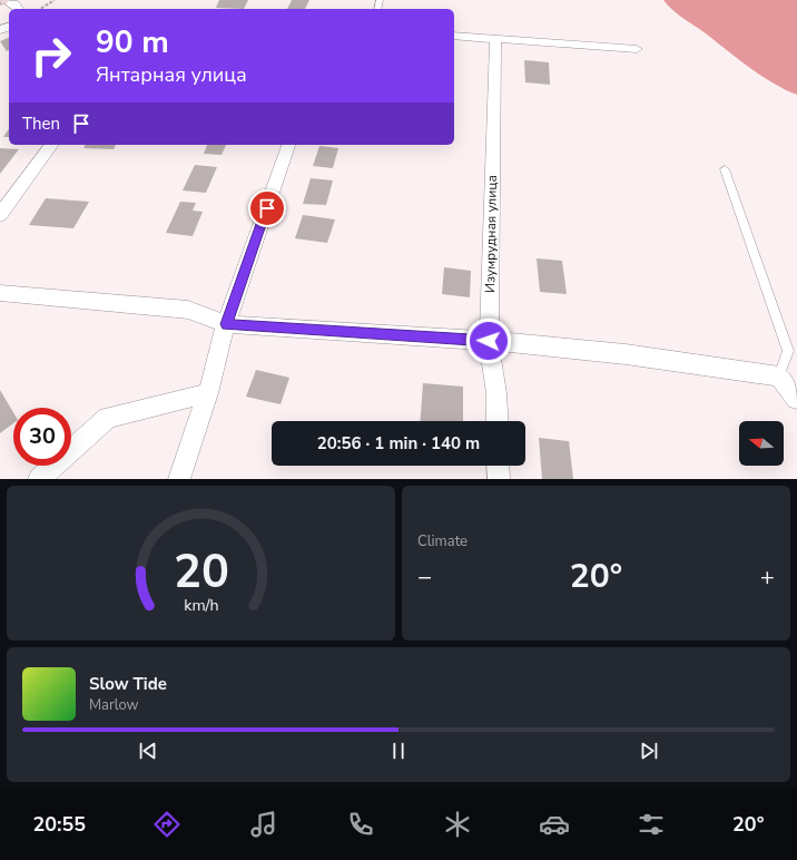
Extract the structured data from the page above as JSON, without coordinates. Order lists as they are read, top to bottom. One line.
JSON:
{"streets":{"street":["Изумрудная улица"]},"north":"left","page":{"turn":["90 m","Янтарная улица"],"then":"Then","limit":"30","trip":"20:56 · 1 min · 140 m","tile":"Climate","heat":["−","20°","+"],"song":["Slow Tide","Marlow"],"tabs":["20:55","20°"],"gauge":["20","km/h"]}}
